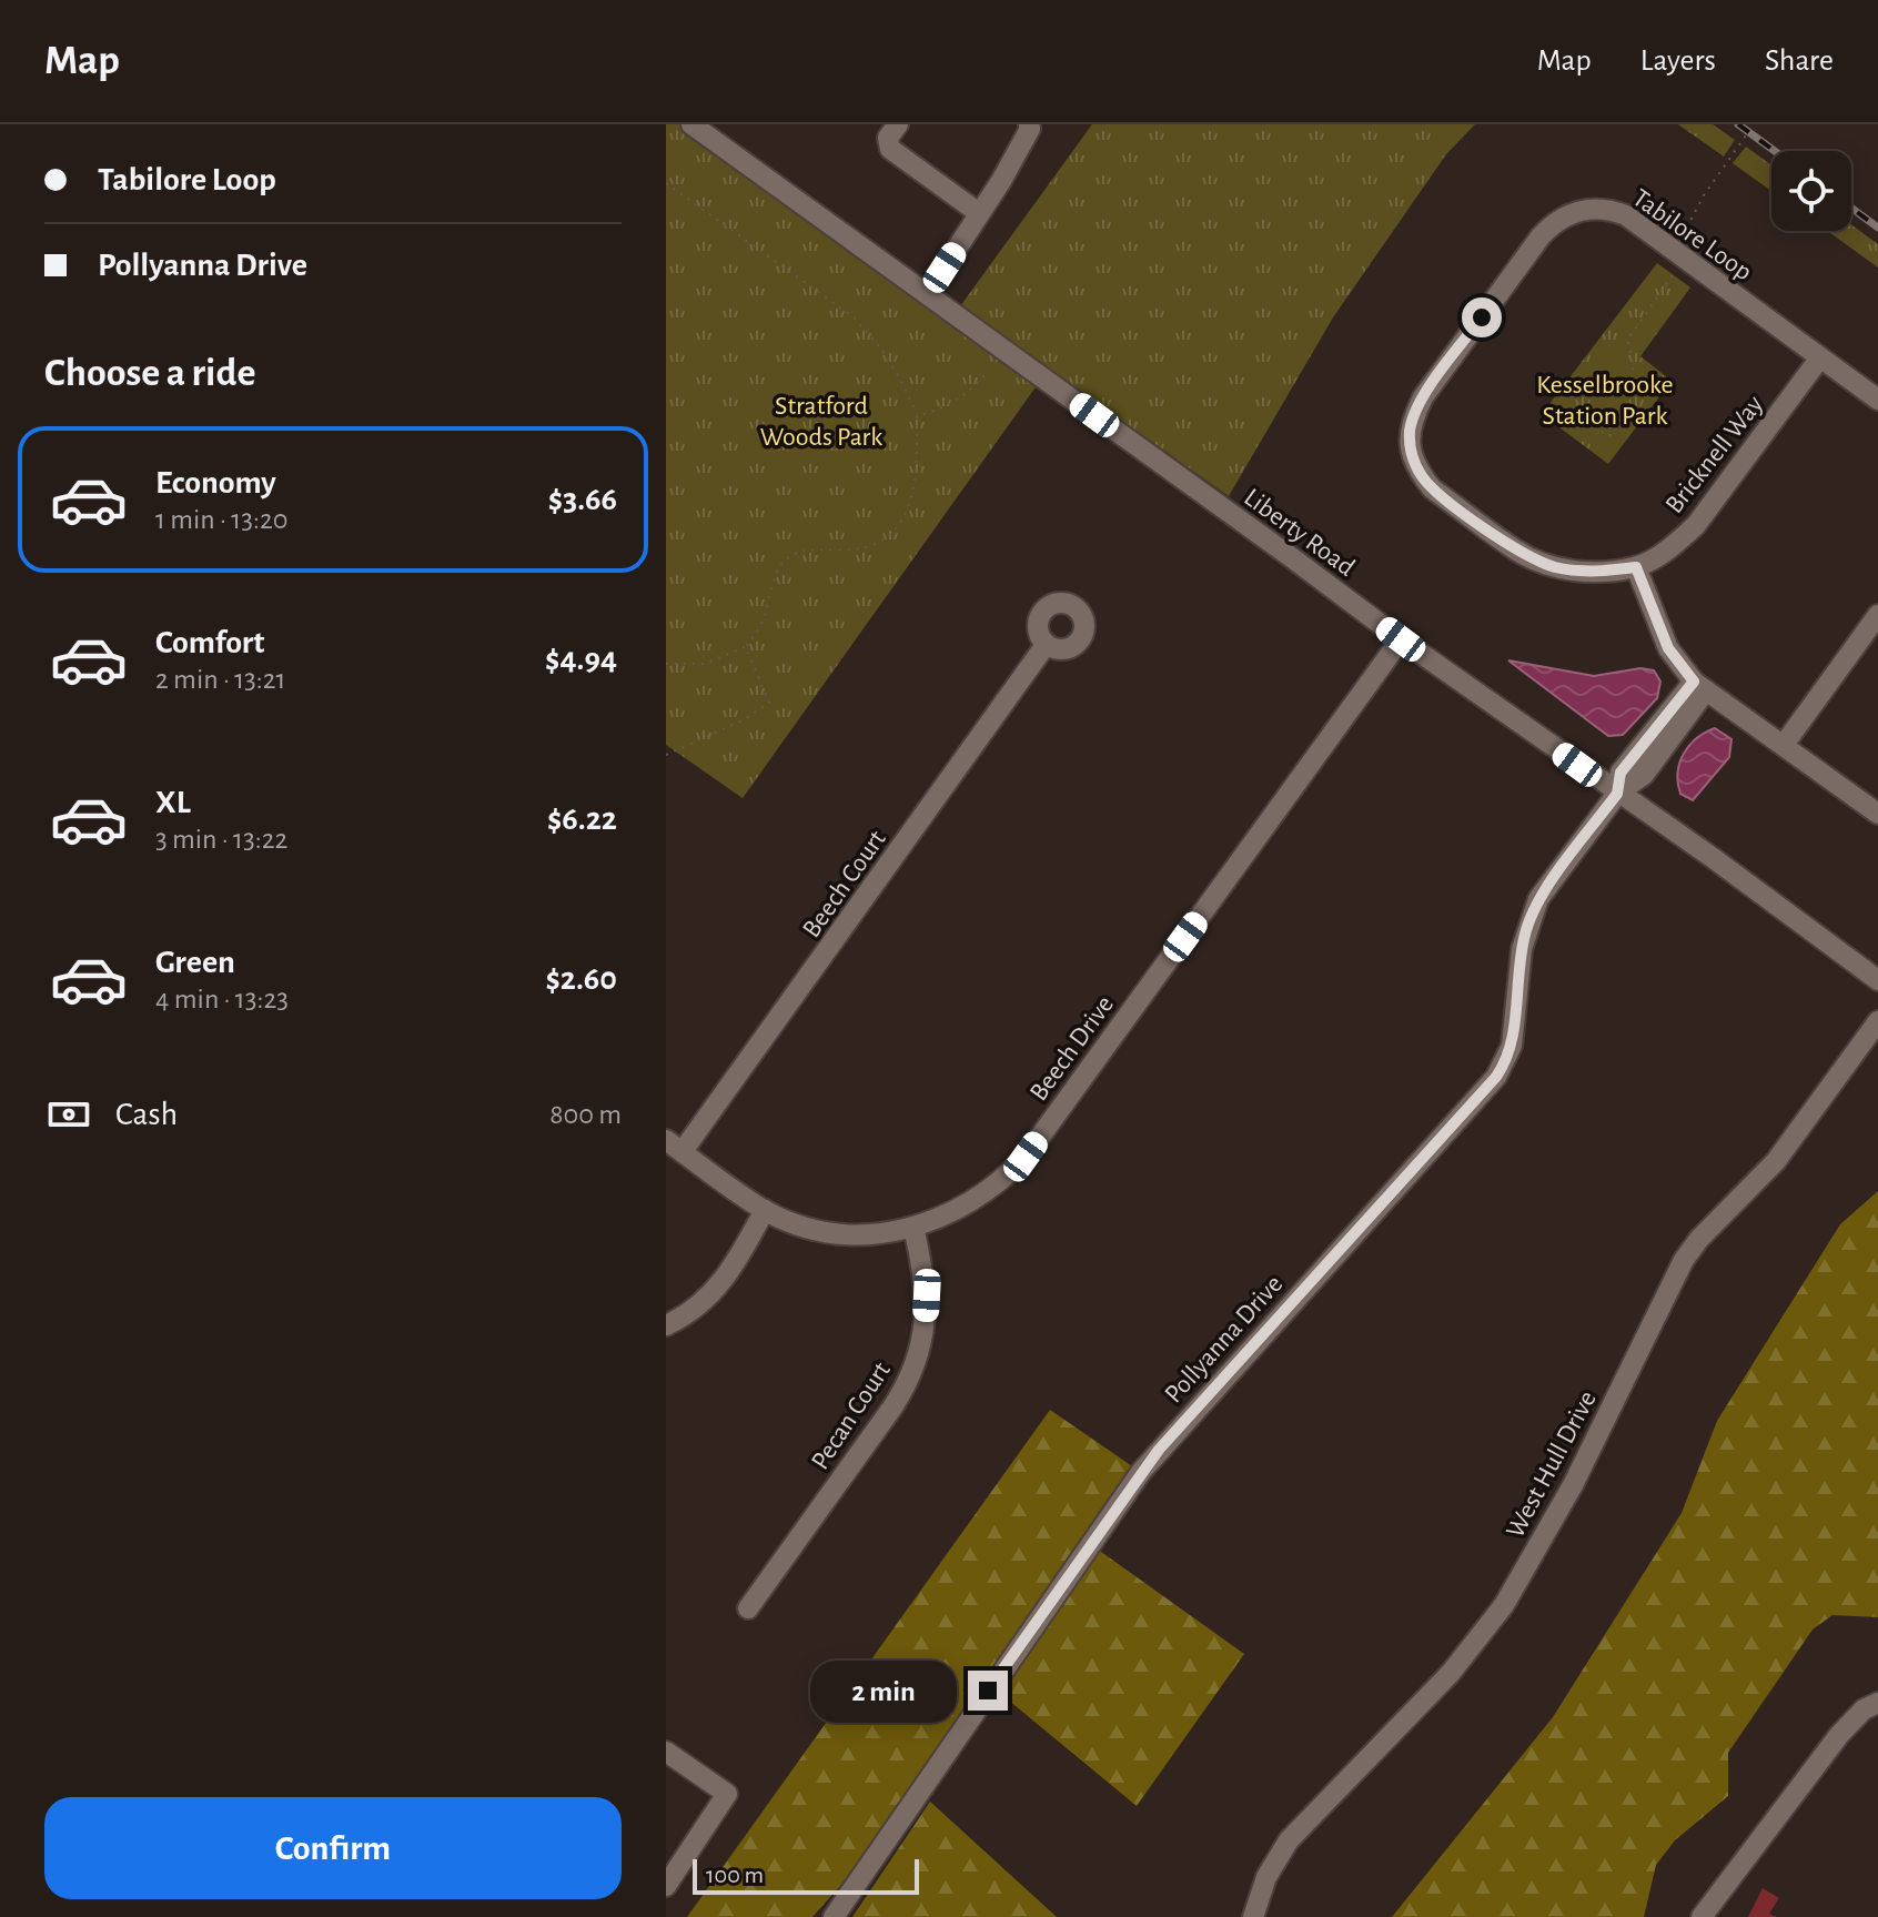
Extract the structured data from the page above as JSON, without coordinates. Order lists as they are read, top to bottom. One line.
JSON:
{"streets":{"street":["Tabilore Loop","Bricknell Way","Liberty Road","Beech Court","Beech Drive","Pollyanna Drive","Pecan Court","West Hull Drive"]},"crossings":[["Tabilore Loop","Bricknell Way"],["Liberty Road","Beech Drive"],["Liberty Road","Pollyanna Drive"],["Beech Court","Beech Drive"],["Beech Drive","Pecan Court"]],"parks":["Kesselbrooke Station Park","Stratford Woods Park"],"scale_bar":"100 m","page":{"header":"Map","nav":["Map","Layers","Share"],"banner":["Tabilore Loop","Pollyanna Drive"],"heading":"Choose a ride","list":[{"name":"Economy","note":"1 min · 13:20","value":"$3.66"},{"name":"Comfort","note":"2 min · 13:21","value":"$4.94"},{"name":"XL","note":"3 min · 13:22","value":"$6.22"},{"name":"Green","note":"4 min · 13:23","value":"$2.60"}],"pay":["Cash","800 m"],"bubble":"2 min","buttons":"Confirm","scale":"100 m"}}
